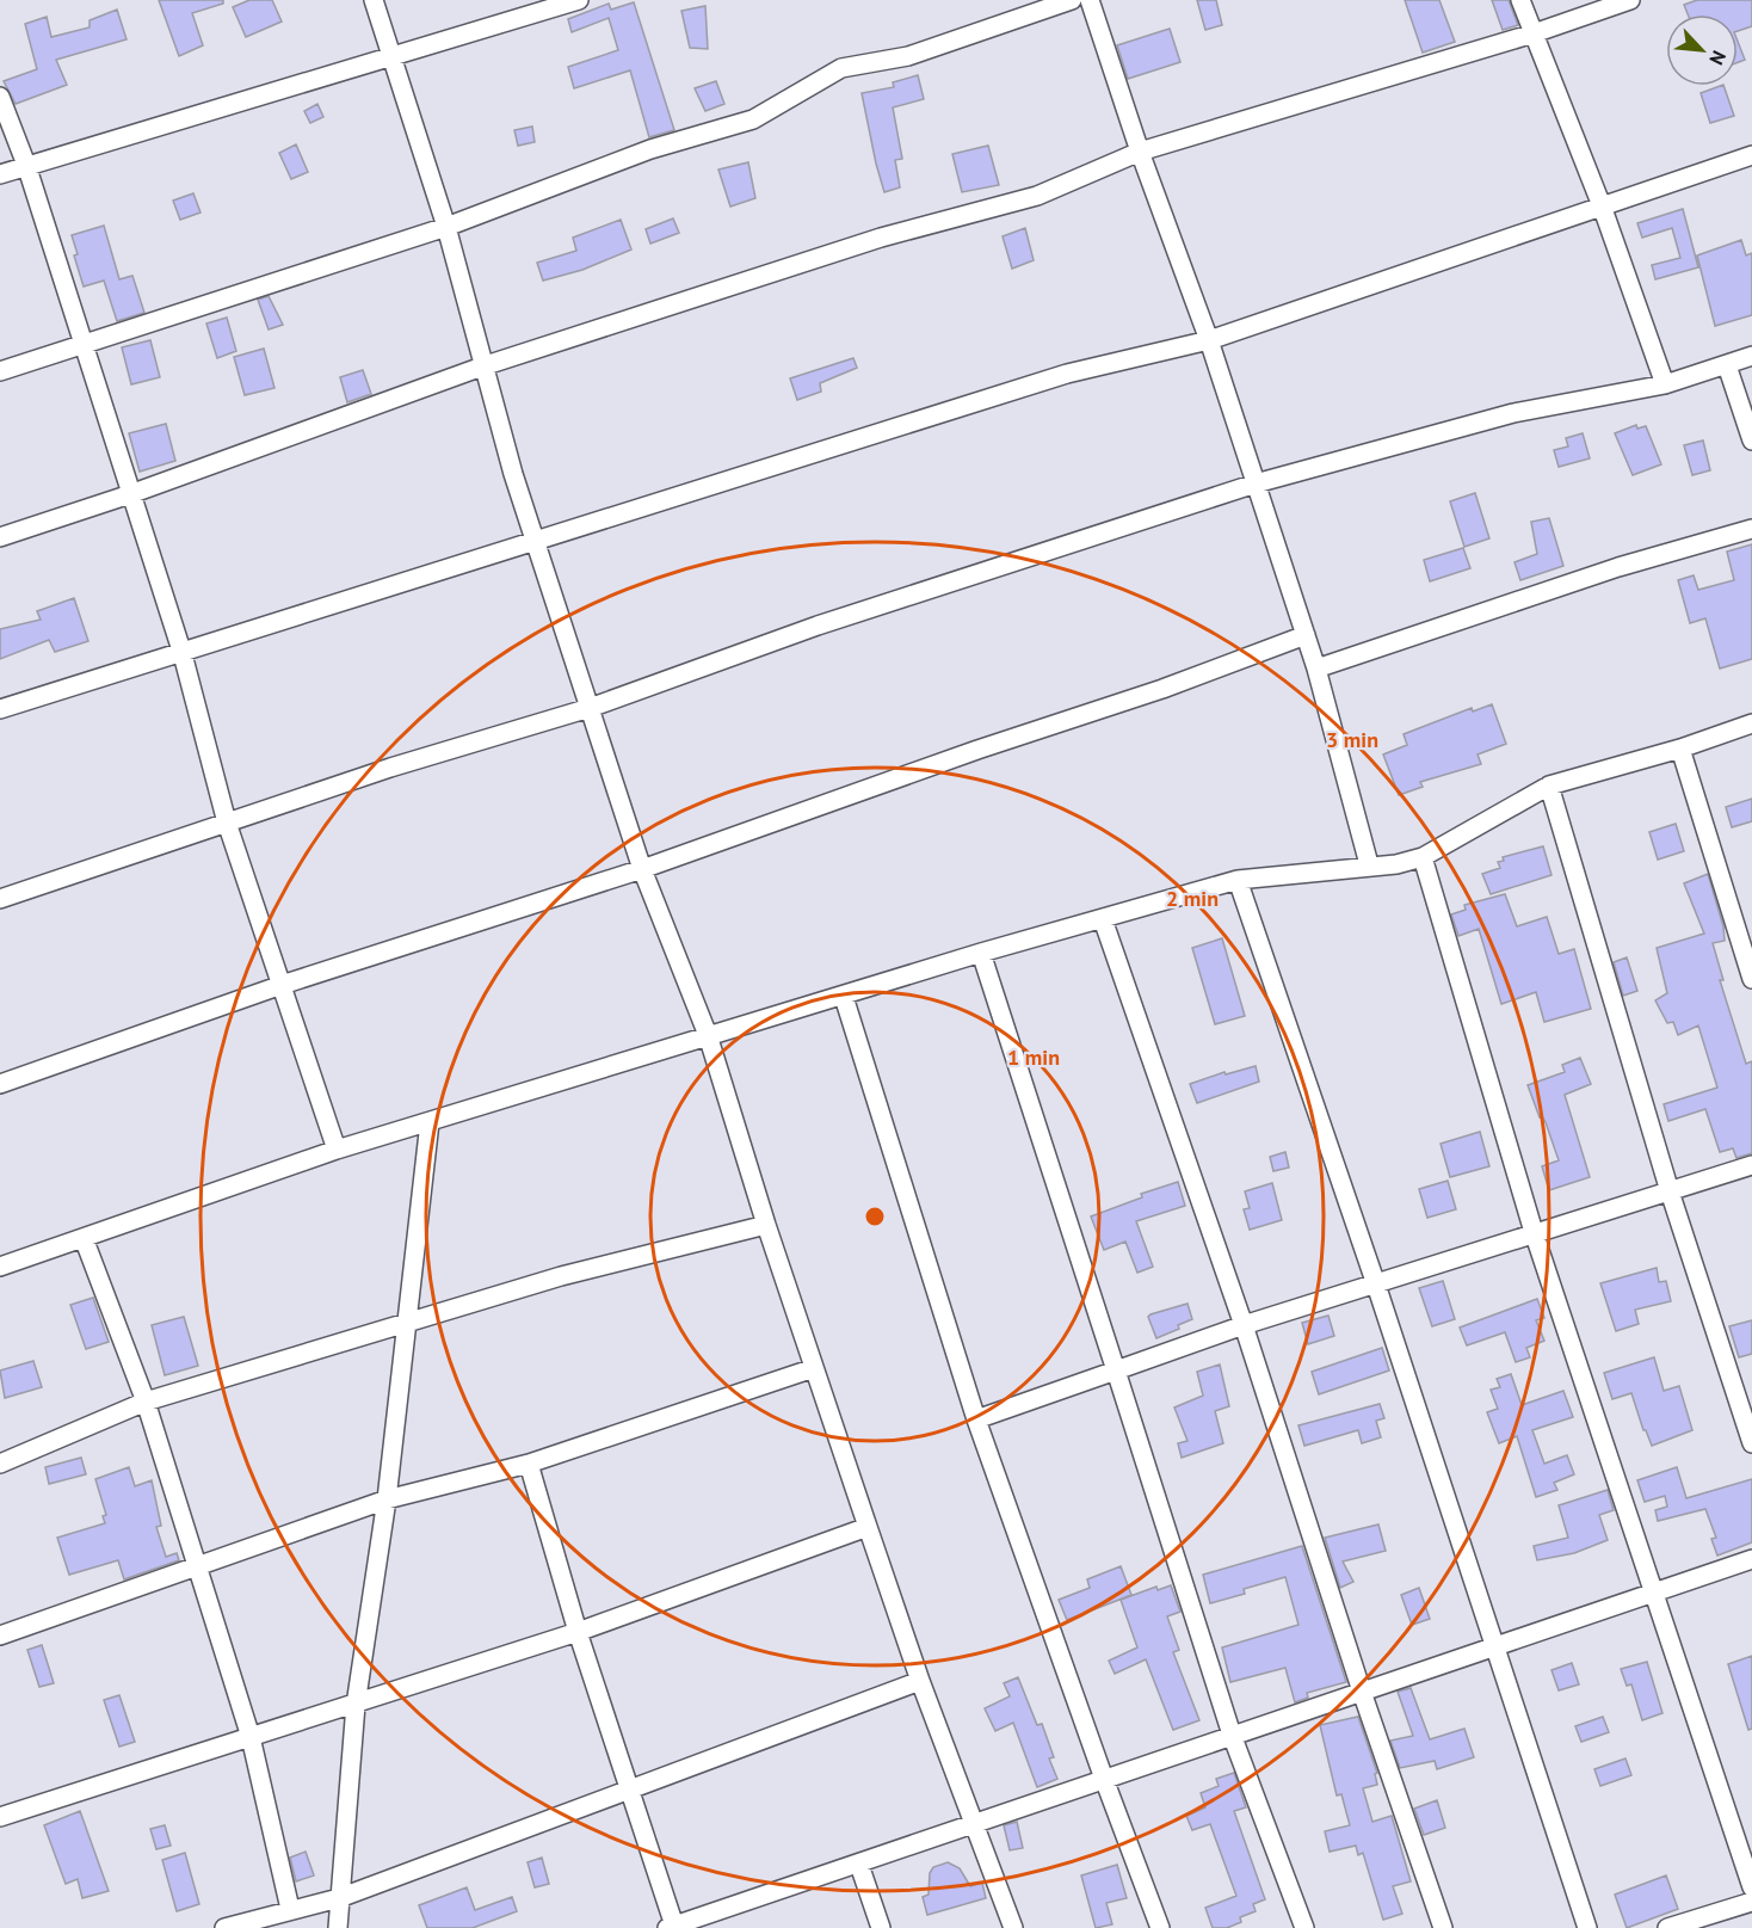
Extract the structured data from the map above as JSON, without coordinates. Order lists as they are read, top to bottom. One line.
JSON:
{"north":"bottom right","rings":["3 min","2 min","1 min"]}
